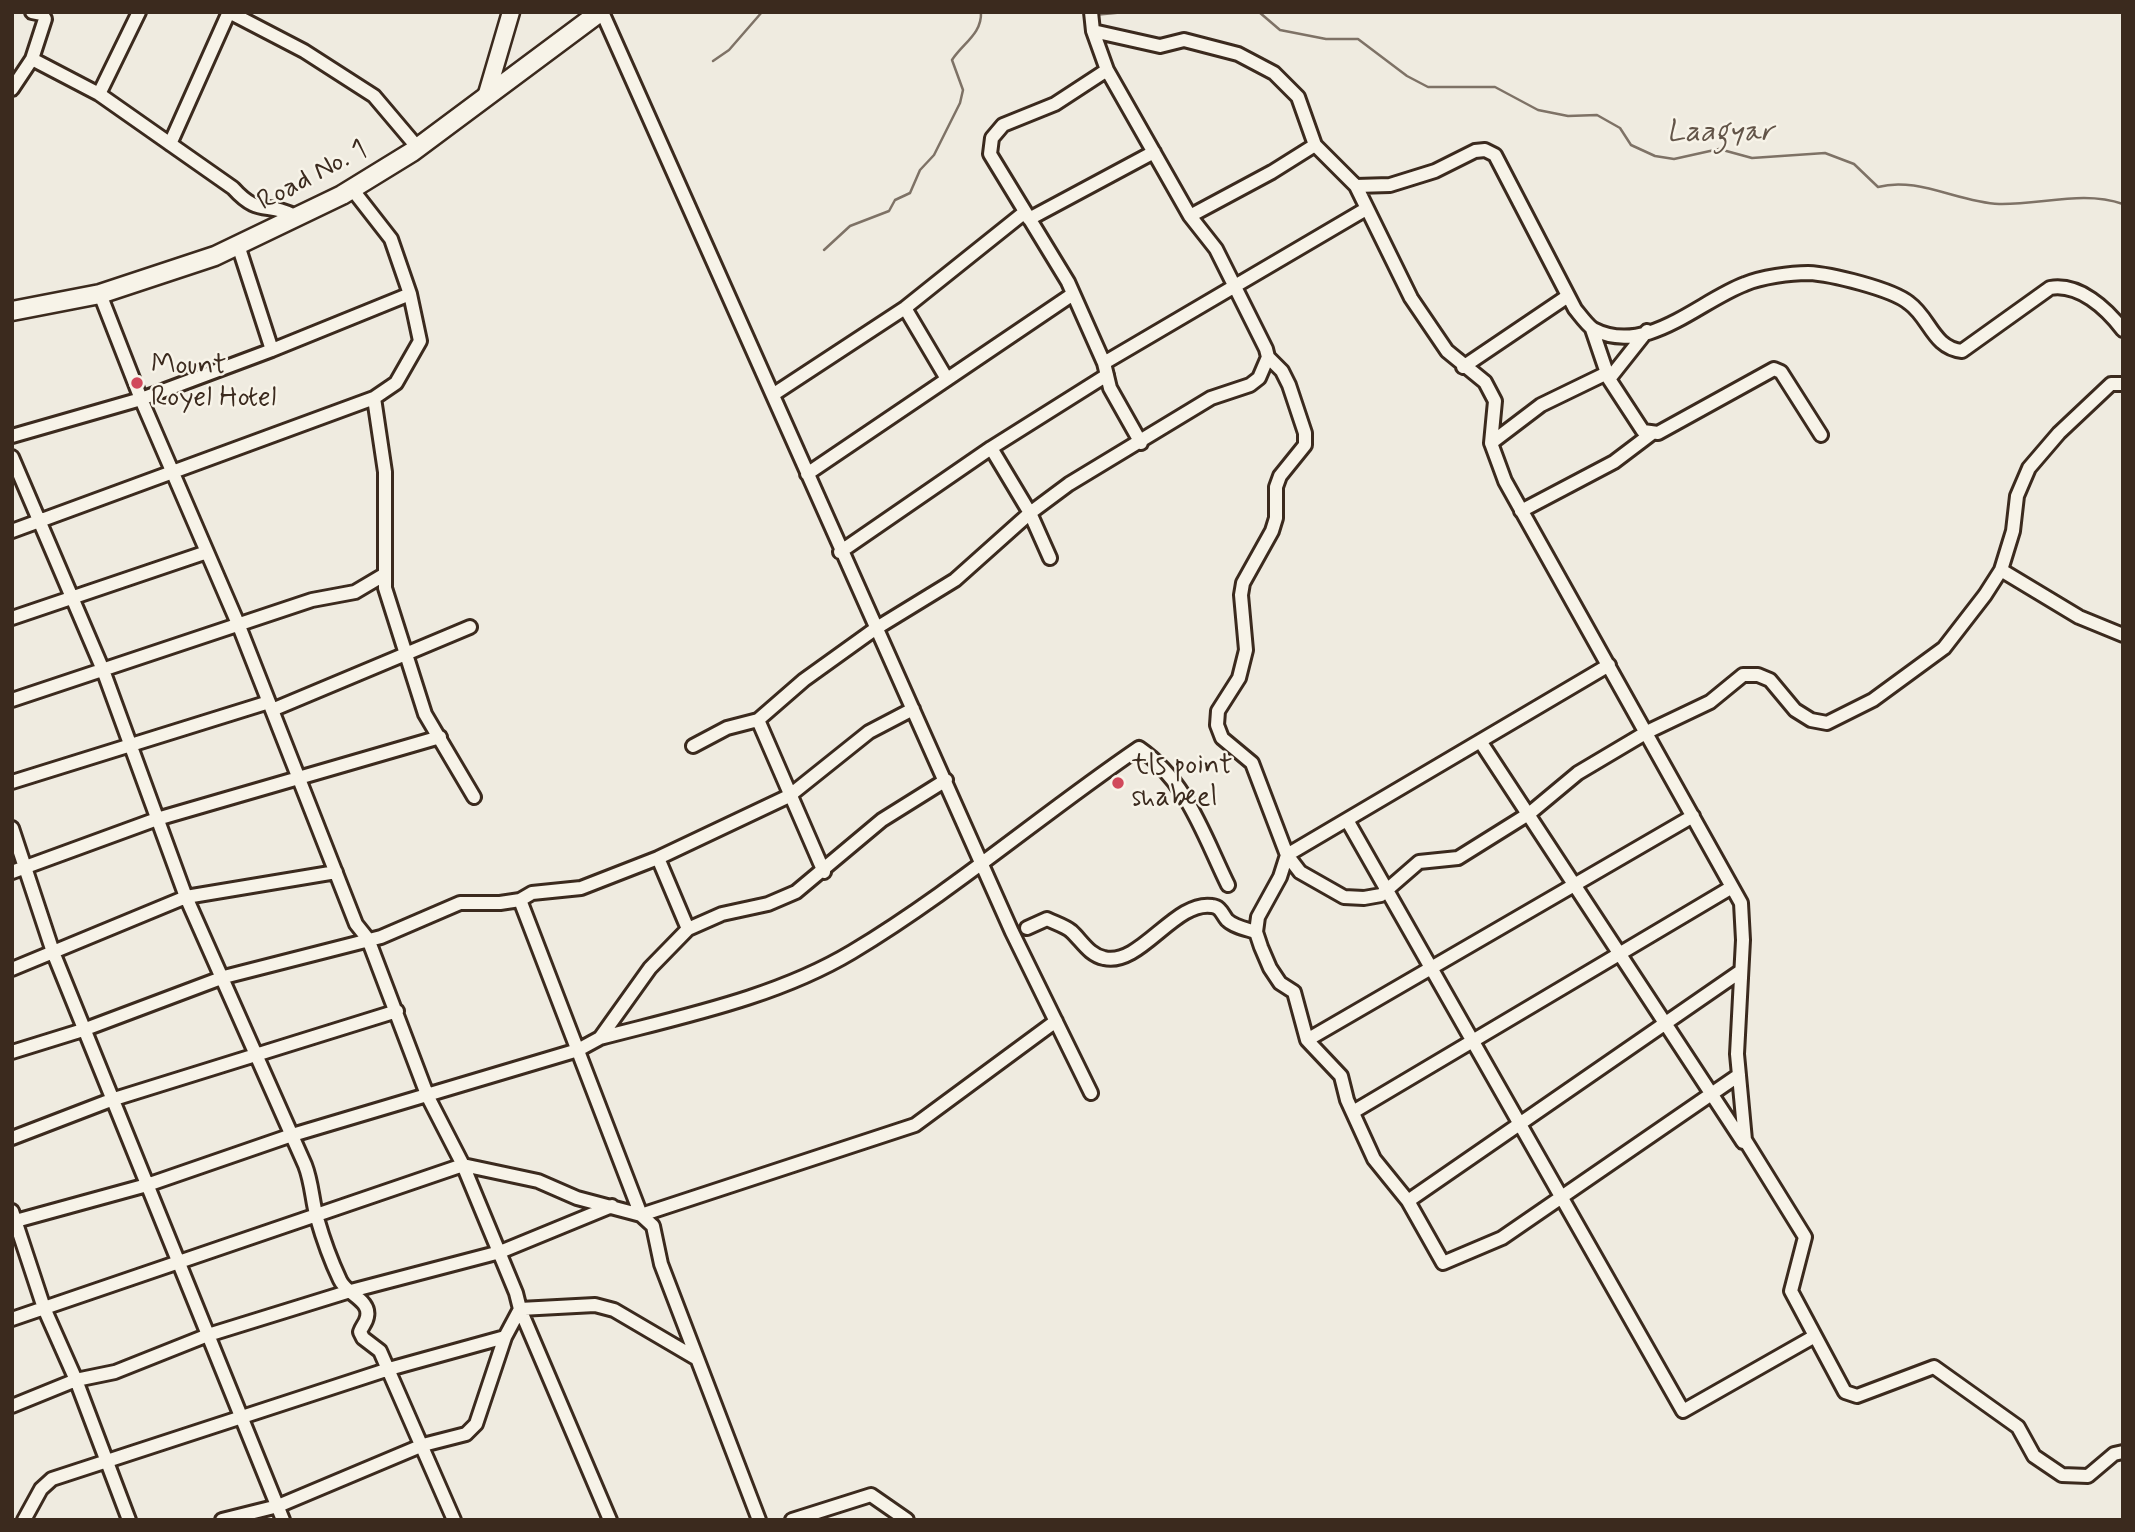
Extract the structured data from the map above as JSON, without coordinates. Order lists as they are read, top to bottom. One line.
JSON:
{"streets":{"highway":["Road No. 1"]},"water":["Laagyar"],"places":["Mount Royel Hotel","tls point shabeel"]}
